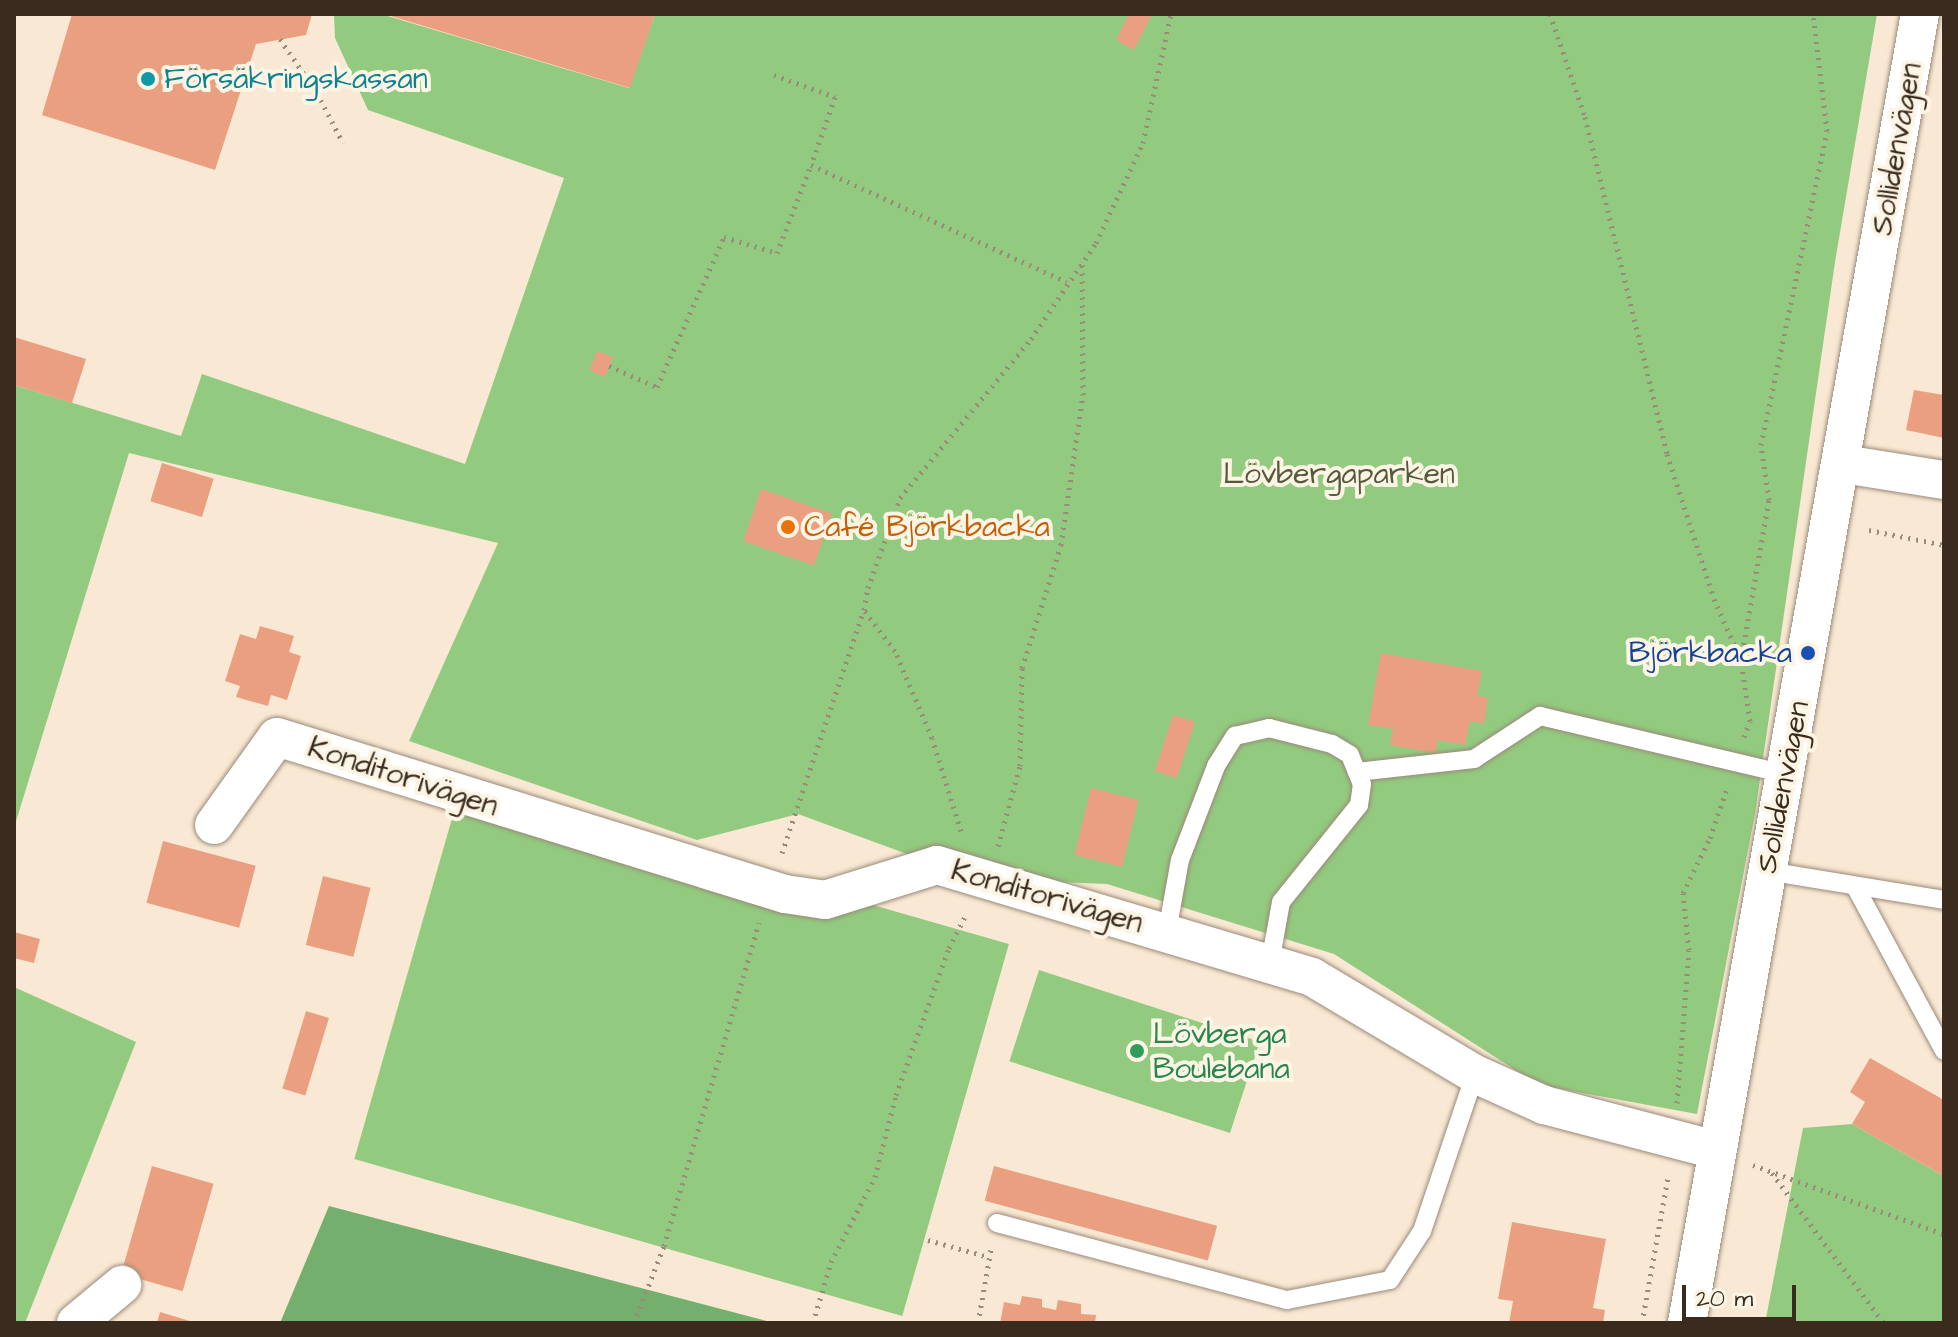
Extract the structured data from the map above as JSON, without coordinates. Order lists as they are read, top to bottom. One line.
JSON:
{"streets":{"street":["Sollidenvägen","Konditorivägen"]},"crossings":[["Sollidenvägen","Konditorivägen"]],"parks":["Lövbergaparken"],"places":["Försäkringskassan","Café Björkbacka","Björkbacka","Lövberga Boulebana"],"scale_bar":"20 m"}
